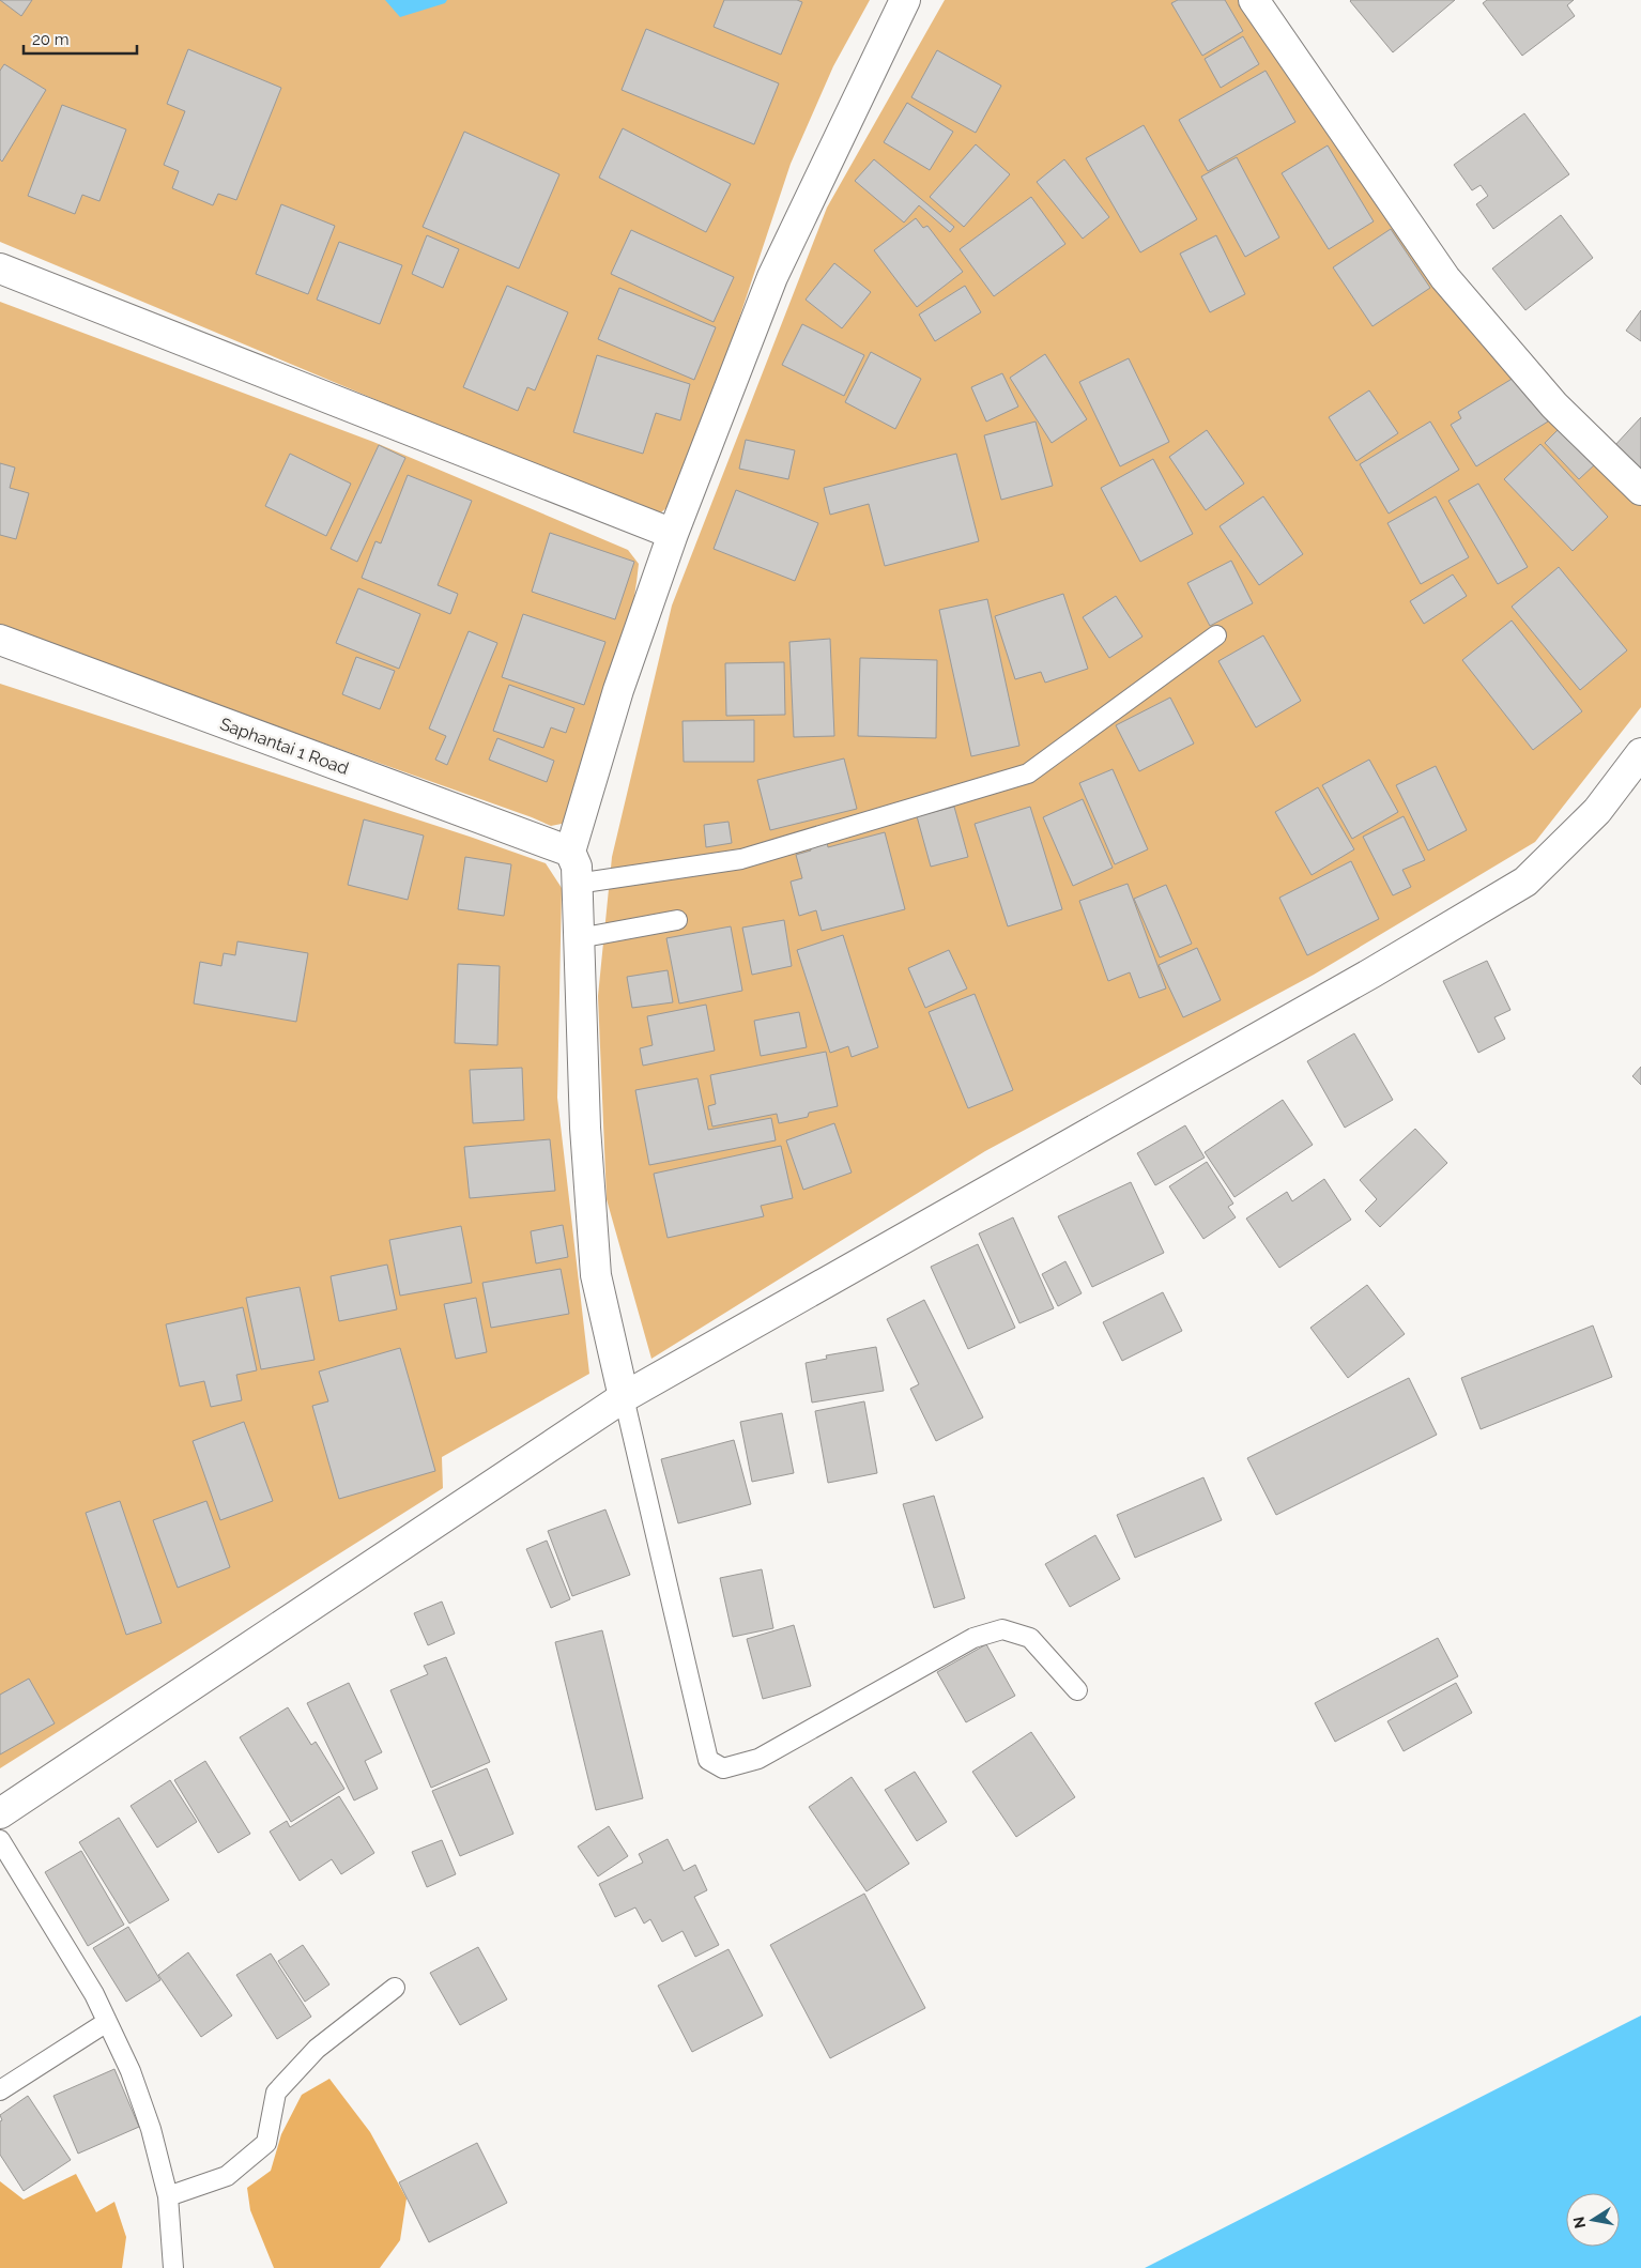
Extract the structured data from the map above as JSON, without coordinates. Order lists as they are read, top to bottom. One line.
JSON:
{"streets":{"street":["Saphantai 1 Road"]},"scale_bar":"20 m","north":"left"}
